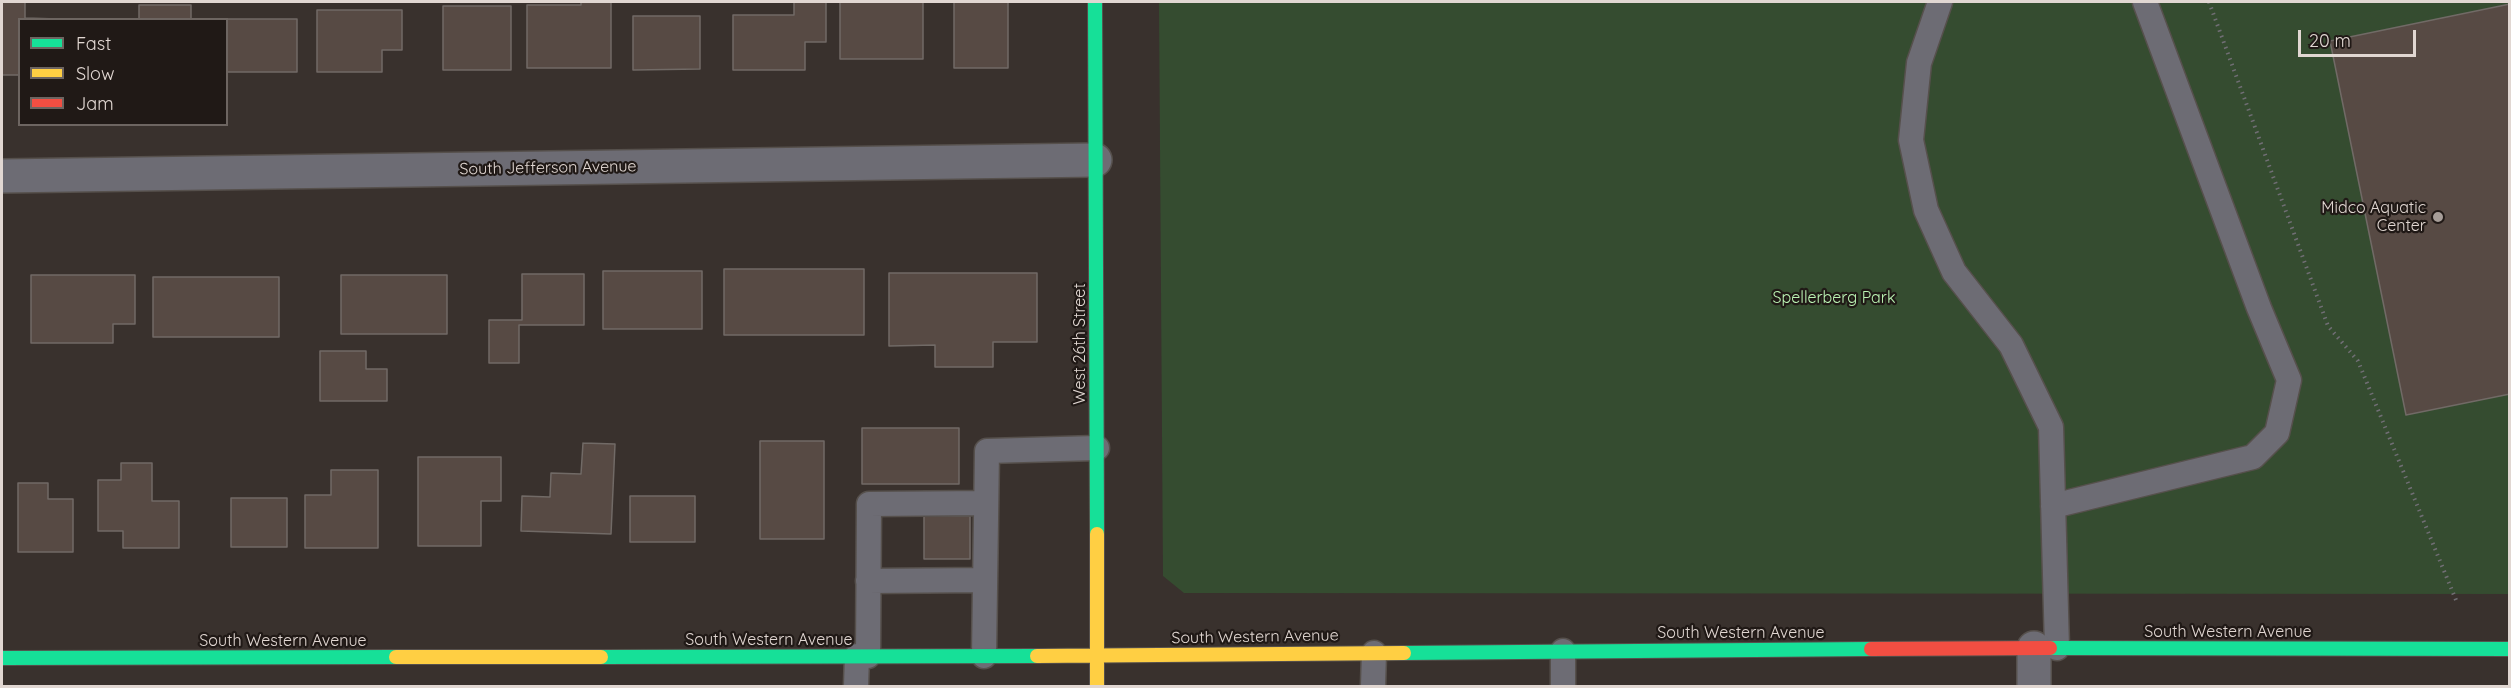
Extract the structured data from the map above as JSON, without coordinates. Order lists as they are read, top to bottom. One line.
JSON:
{"streets":{"street":["South Jefferson Avenue","West 26th Street","South Western Avenue"]},"crossings":[["South Jefferson Avenue","West 26th Street"],["West 26th Street","South Western Avenue"]],"parks":["Spellerberg Park"],"places":["Midco Aquatic Center"],"legend":["Fast","Slow","Jam"],"scale_bar":"20 m"}
